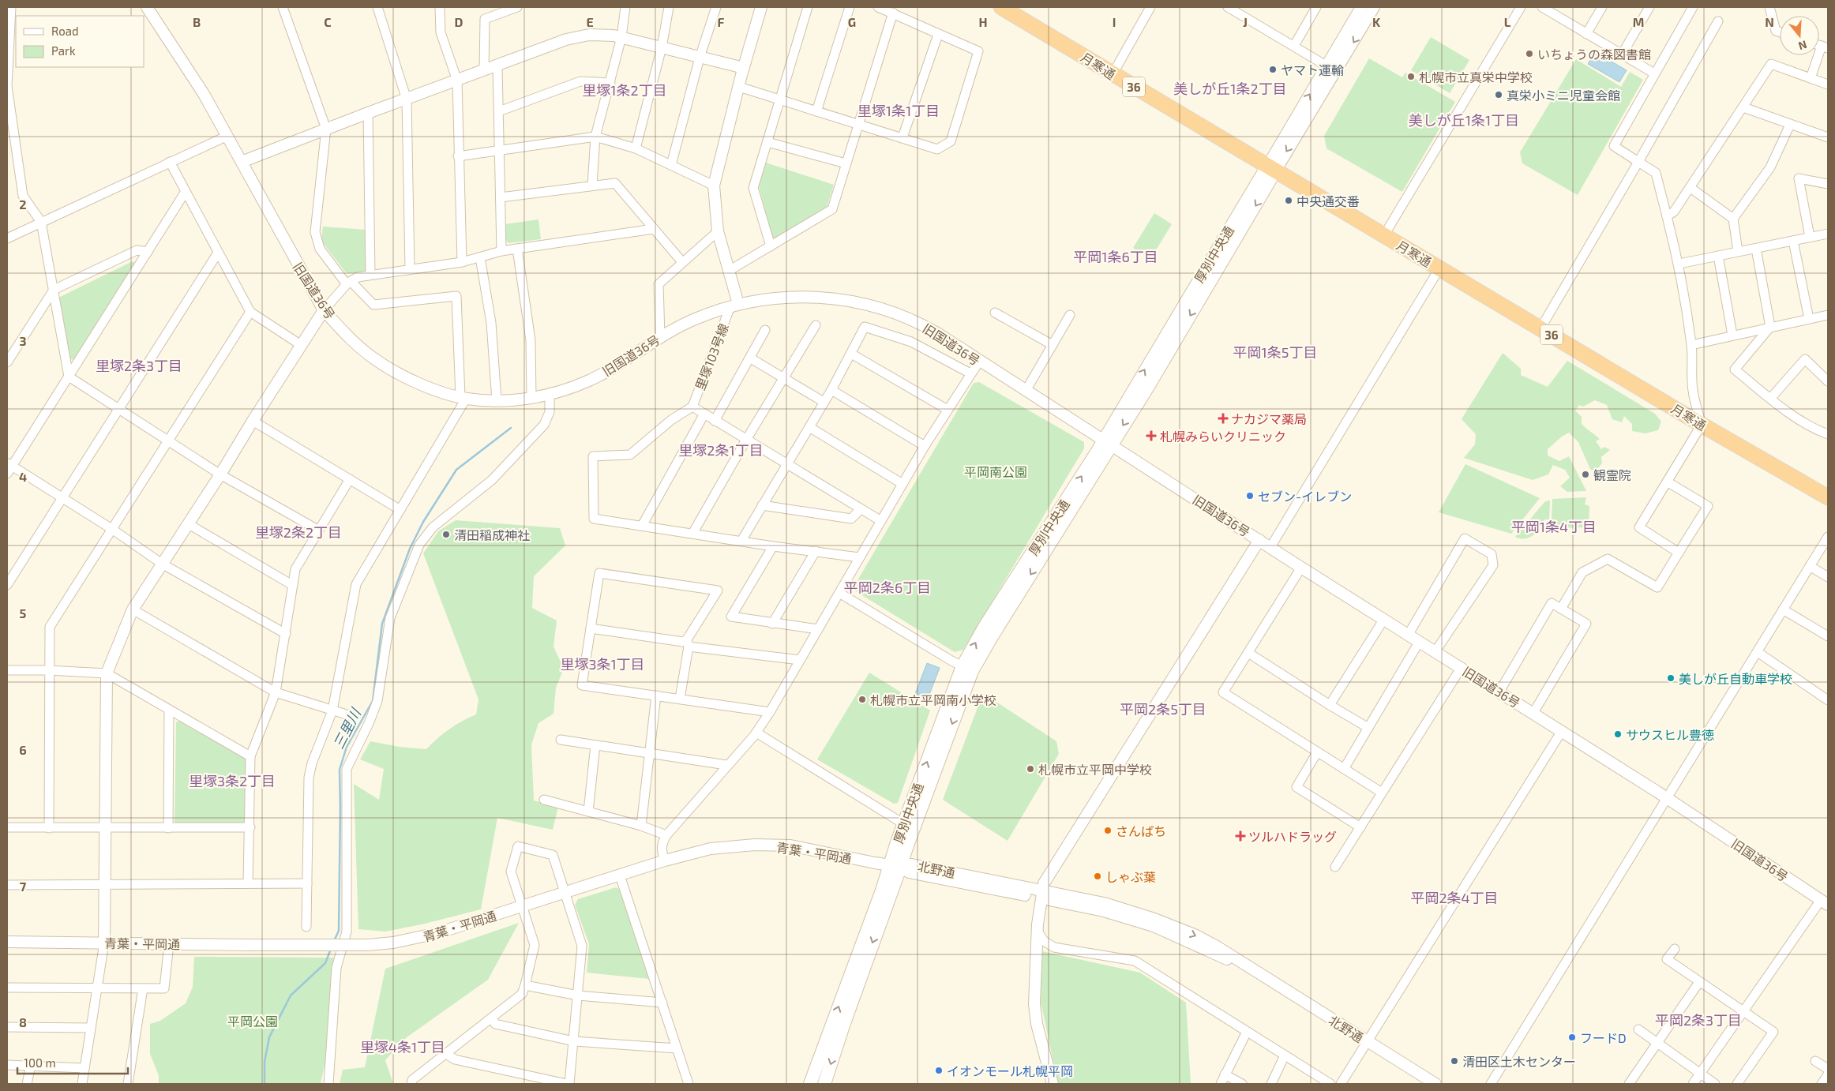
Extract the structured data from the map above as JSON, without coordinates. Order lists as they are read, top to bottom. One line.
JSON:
{"streets":{"highway":["月寒通","36"],"main road":["厚別中央通"],"street":["旧国道36号","里塚103号線","青葉・平岡通","北野通"]},"crossings":[["月寒通","厚別中央通"],["厚別中央通","旧国道36号"],["厚別中央通","青葉・平岡通"],["厚別中央通","北野通"],["旧国道36号","里塚103号線"],["青葉・平岡通","北野通"]],"districts":["美しが丘1条2丁目","里塚1条2丁目","里塚1条1丁目","美しが丘1条1丁目","平岡1条6丁目","平岡1条5丁目","里塚2条3丁目","里塚2条1丁目","平岡1条4丁目","里塚2条2丁目","平岡2条6丁目","里塚3条1丁目","平岡2条5丁目","里塚3条2丁目","平岡2条4丁目","平岡2条3丁目","里塚4条1丁目"],"water":["三里川"],"parks":["平岡南公園","平岡公園"],"places":{"other":["いちょうの森図書館","ヤマト運輸","札幌市立真栄中学校","真栄小ミニ児童会館","中央通交番","観霊院","セブン-イレブン","清田稲成神社","美しが丘自動車学校","札幌市立平岡南小学校","サウスヒル豊徳","札幌市立平岡中学校","さんぱち","しゃぶ葉","フードD","清田区土木センター","イオンモール札幌平岡"],"health":["ナカジマ薬局","札幌みらいクリニック","ツルハドラッグ"]},"legend":["Road","Park"],"scale_bar":"100 m","north":"bottom","grid":{"columns":["B","C","D","E","F","G","H","I","J","K","L","M","N"],"rows":["2","3","4","5","6","7","8"]}}
